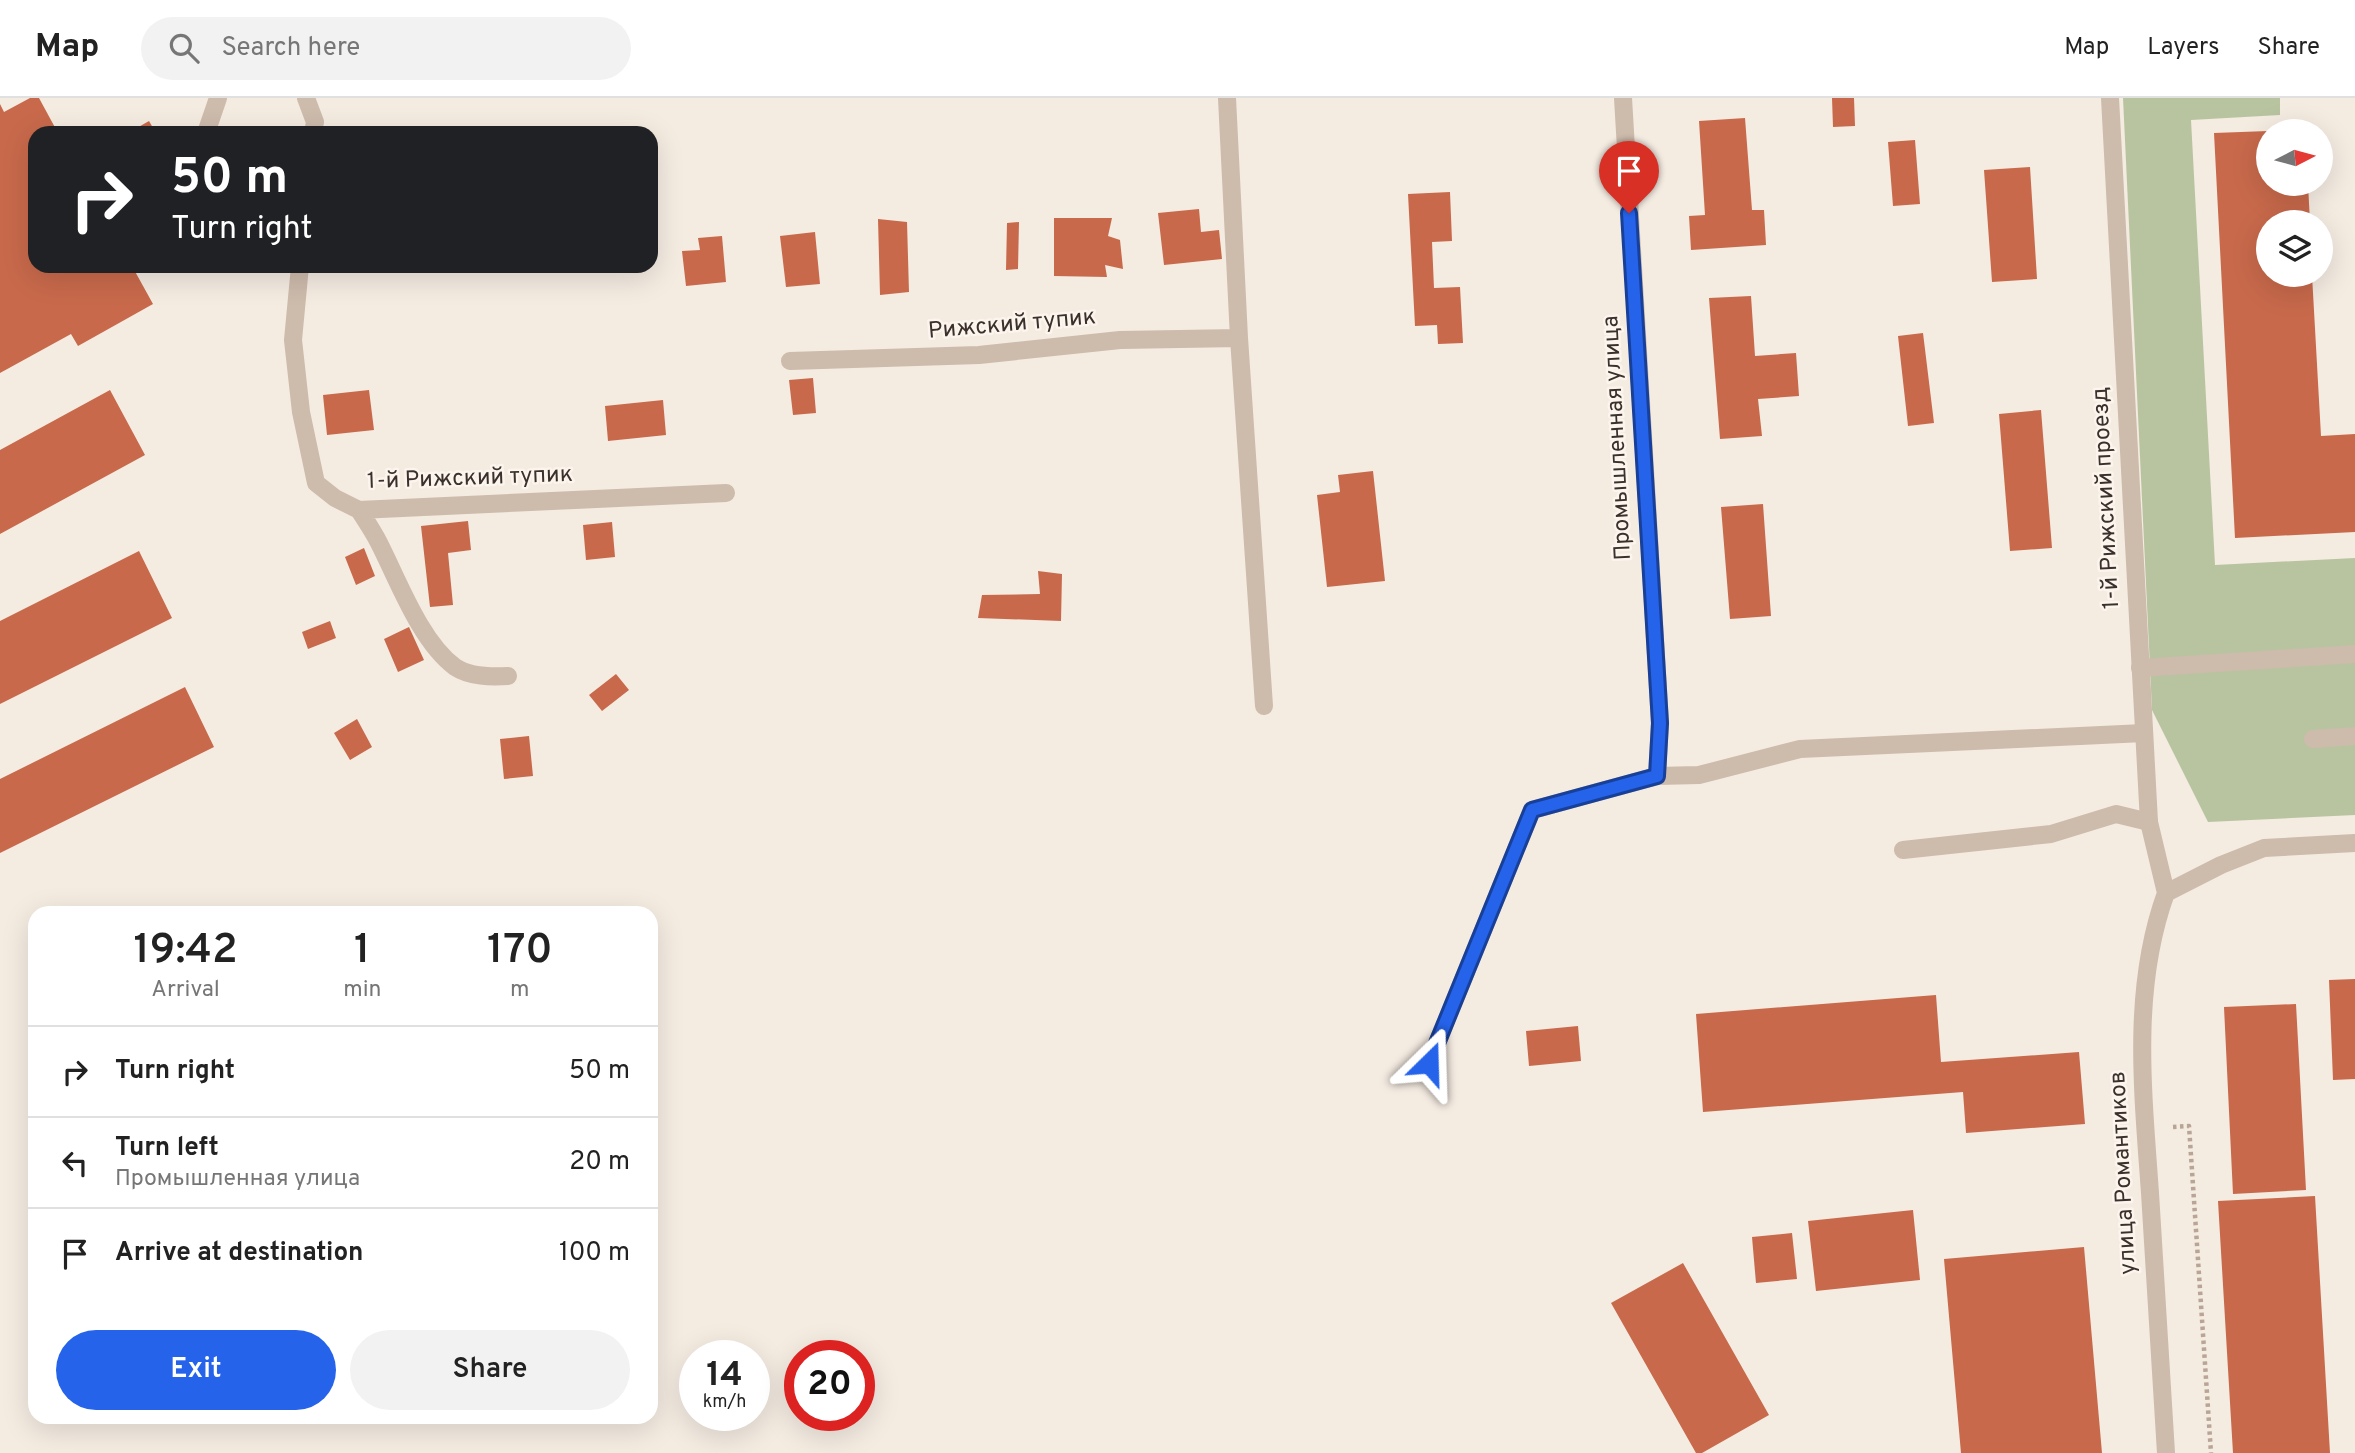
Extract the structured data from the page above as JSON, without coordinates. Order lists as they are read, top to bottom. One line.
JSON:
{"streets":{"street":["Рижский тупик","Промышленная улица","1-й Рижский тупик","1-й Рижский проезд","улица Романтиков"]},"crossings":[["1-й Рижский проезд","улица Романтиков"]],"north":"right","page":{"header":"Map","search":"Search here","nav":["Map","Layers","Share"],"turn":["50 m","Turn right"],"eta":["19:42","Arrival","1","min","170","m"],"list":[{"name":"Turn right","value":"50 m"},{"name":"Turn left","note":"Промышленная улица","value":"20 m"},{"name":"Arrive at destination","value":"100 m"}],"buttons":["Exit","Share"],"speed":"14 km/h","limit":"20"}}
